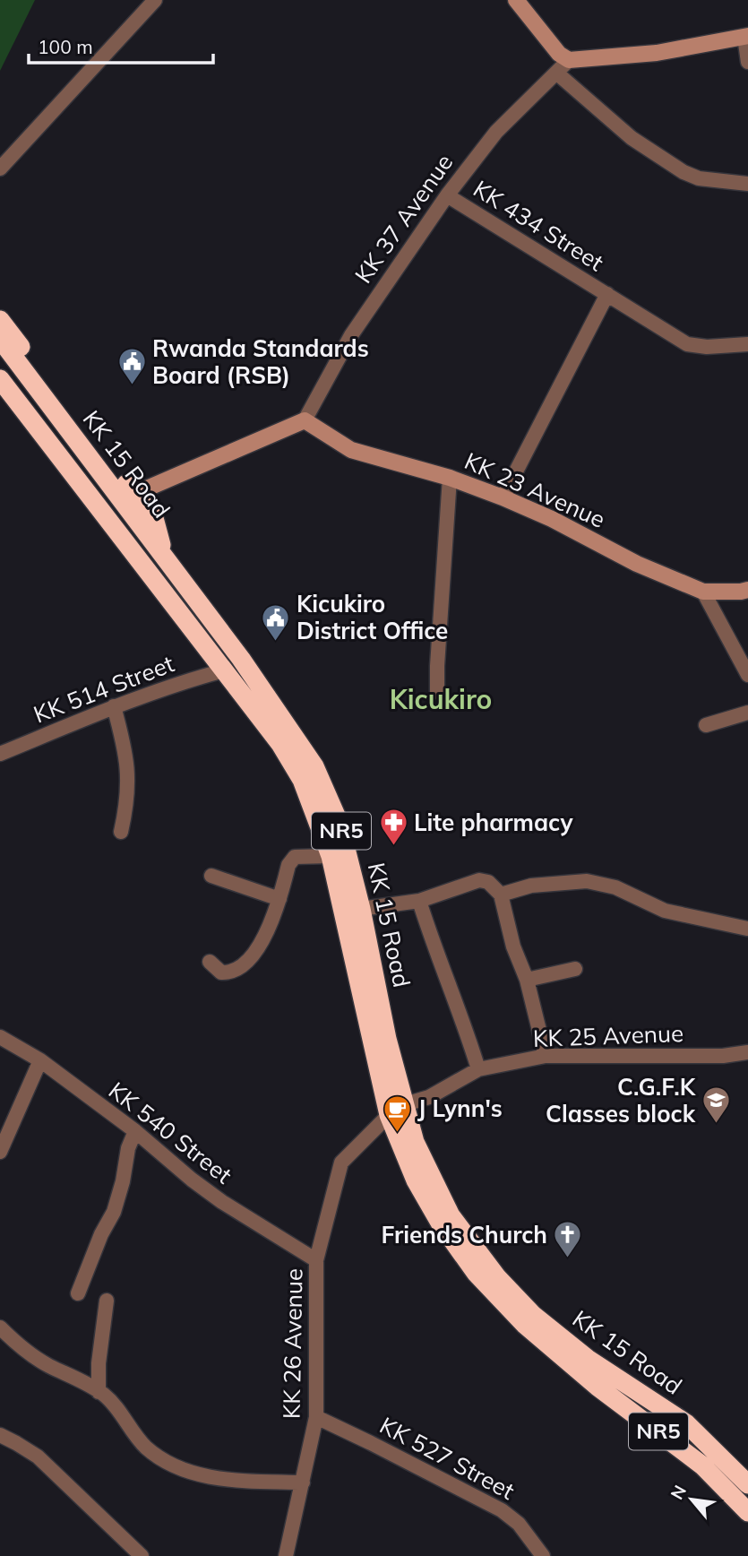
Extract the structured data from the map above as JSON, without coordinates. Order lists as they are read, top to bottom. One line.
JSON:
{"streets":{"highway":["KK 15 Road","NR5"],"main road":["KK 23 Avenue"],"street":["KK 37 Avenue","KK 434 Street","KK 514 Street","KK 25 Avenue","KK 540 Street","KK 26 Avenue","KK 527 Street"]},"crossings":[["KK 37 Avenue","KK 434 Street"],["KK 37 Avenue","KK 23 Avenue"],["KK 15 Road","KK 514 Street"],["KK 15 Road","KK 25 Avenue"],["KK 15 Road","KK 26 Avenue"],["KK 25 Avenue","KK 26 Avenue"],["KK 540 Street","KK 26 Avenue"],["KK 26 Avenue","KK 527 Street"]],"districts":["Kicukiro"],"places":{"public building":["Rwanda Standards Board (RSB)","Kicukiro District Office"],"pharmacy":["Lite pharmacy"],"school or university":["C.G.F.K Classes block"],"cafe":["J Lynn's"],"church":["Friends Church"]},"scale_bar":"100 m","north":"top left"}
